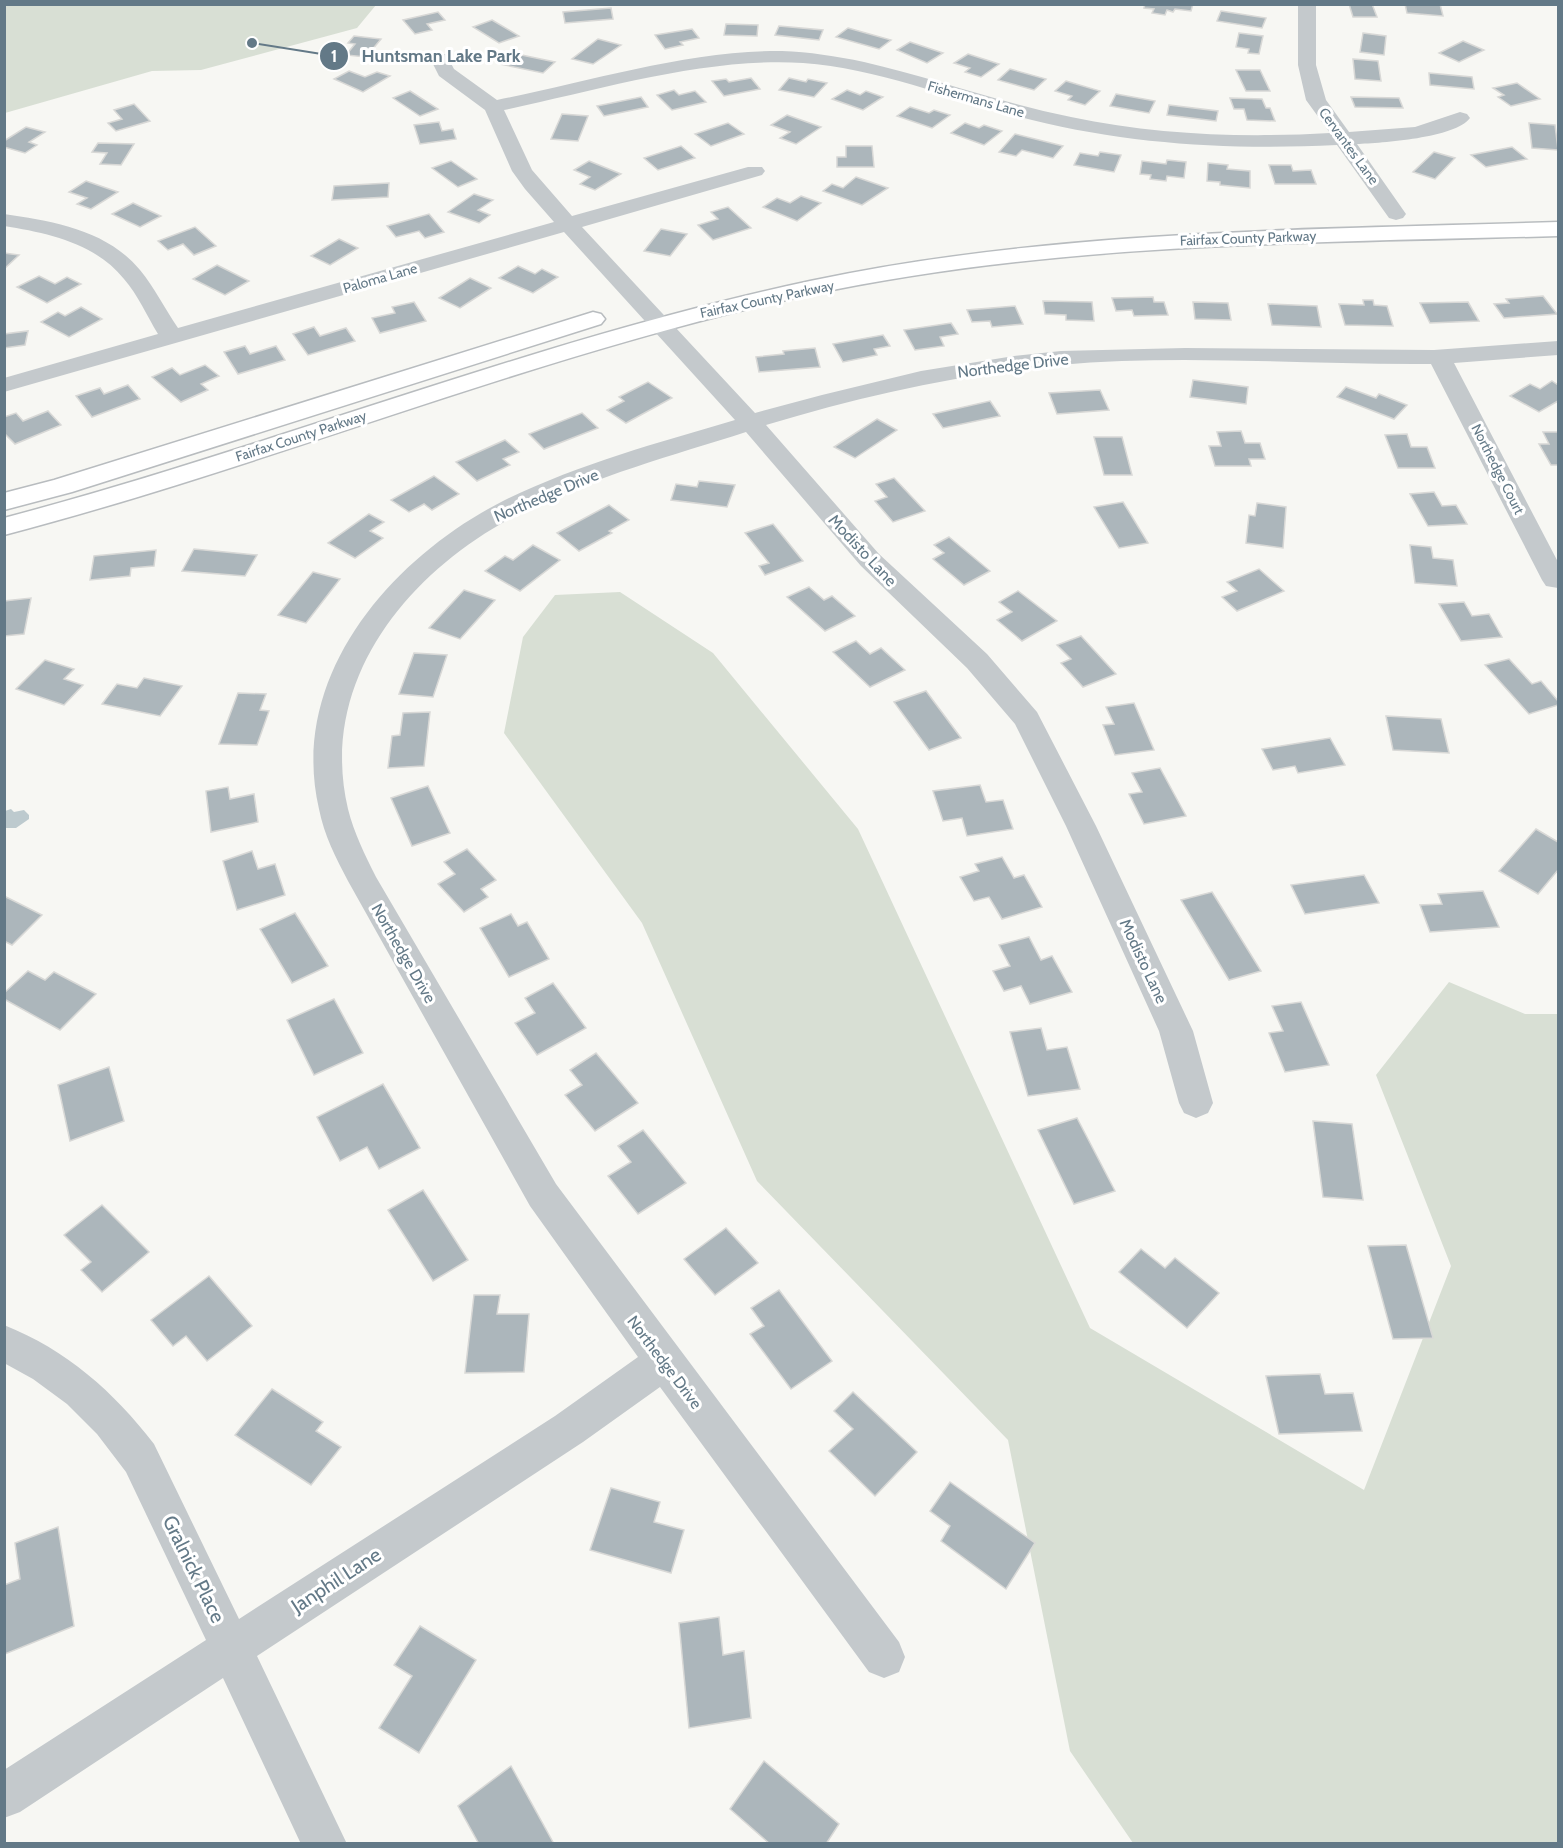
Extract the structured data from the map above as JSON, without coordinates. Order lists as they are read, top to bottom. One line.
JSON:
{"streets":{"highway":["Fairfax County Parkway"],"street":["Fishermans Lane","Cervantes Lane","Paloma Lane","Northedge Drive","Northedge Court","Modisto Lane","Gralnick Place","Janphil Lane"]},"crossings":[["Fishermans Lane","Cervantes Lane"],["Fishermans Lane","Modisto Lane"],["Cervantes Lane","Fairfax County Parkway"],["Fairfax County Parkway","Modisto Lane"],["Paloma Lane","Modisto Lane"],["Northedge Drive","Northedge Court"],["Northedge Drive","Modisto Lane"],["Northedge Drive","Janphil Lane"],["Gralnick Place","Janphil Lane"]],"places":["Huntsman Lake Park"]}
